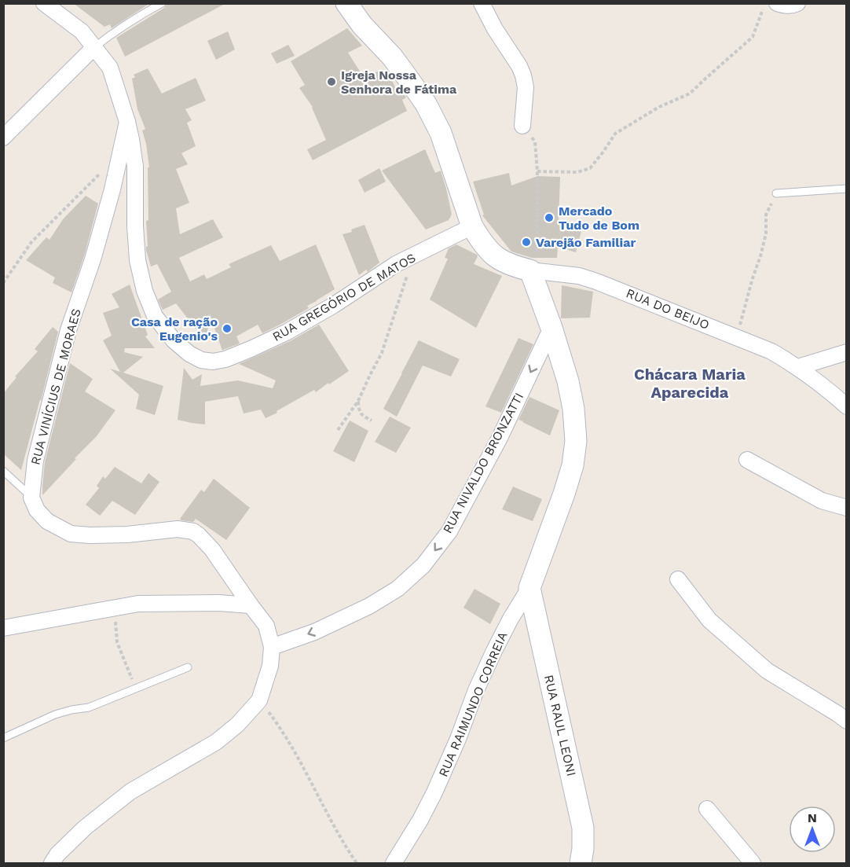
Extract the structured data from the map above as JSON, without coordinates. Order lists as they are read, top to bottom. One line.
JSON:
{"streets":{"street":["RUA GREGÓRIO DE MATOS","RUA DO BEIJO","RUA VINÍCIUS DE MORAES","RUA NIVALDO BRONZATTI","RUA RAIMUNDO CORREIA","RUA RAUL LEONI"]},"crossings":[["RUA GREGÓRIO DE MATOS","RUA VINÍCIUS DE MORAES"],["RUA DO BEIJO","RUA RAIMUNDO CORREIA"],["RUA NIVALDO BRONZATTI","RUA RAIMUNDO CORREIA"],["RUA RAIMUNDO CORREIA","RUA RAUL LEONI"]],"one_way":["RUA NIVALDO BRONZATTI"],"districts":["Chácara Maria Aparecida"],"places":["Igreja Nossa Senhora de Fátima","Mercado Tudo de Bom","Varejão Familiar","Casa de ração Eugenio's"],"north":"top"}
